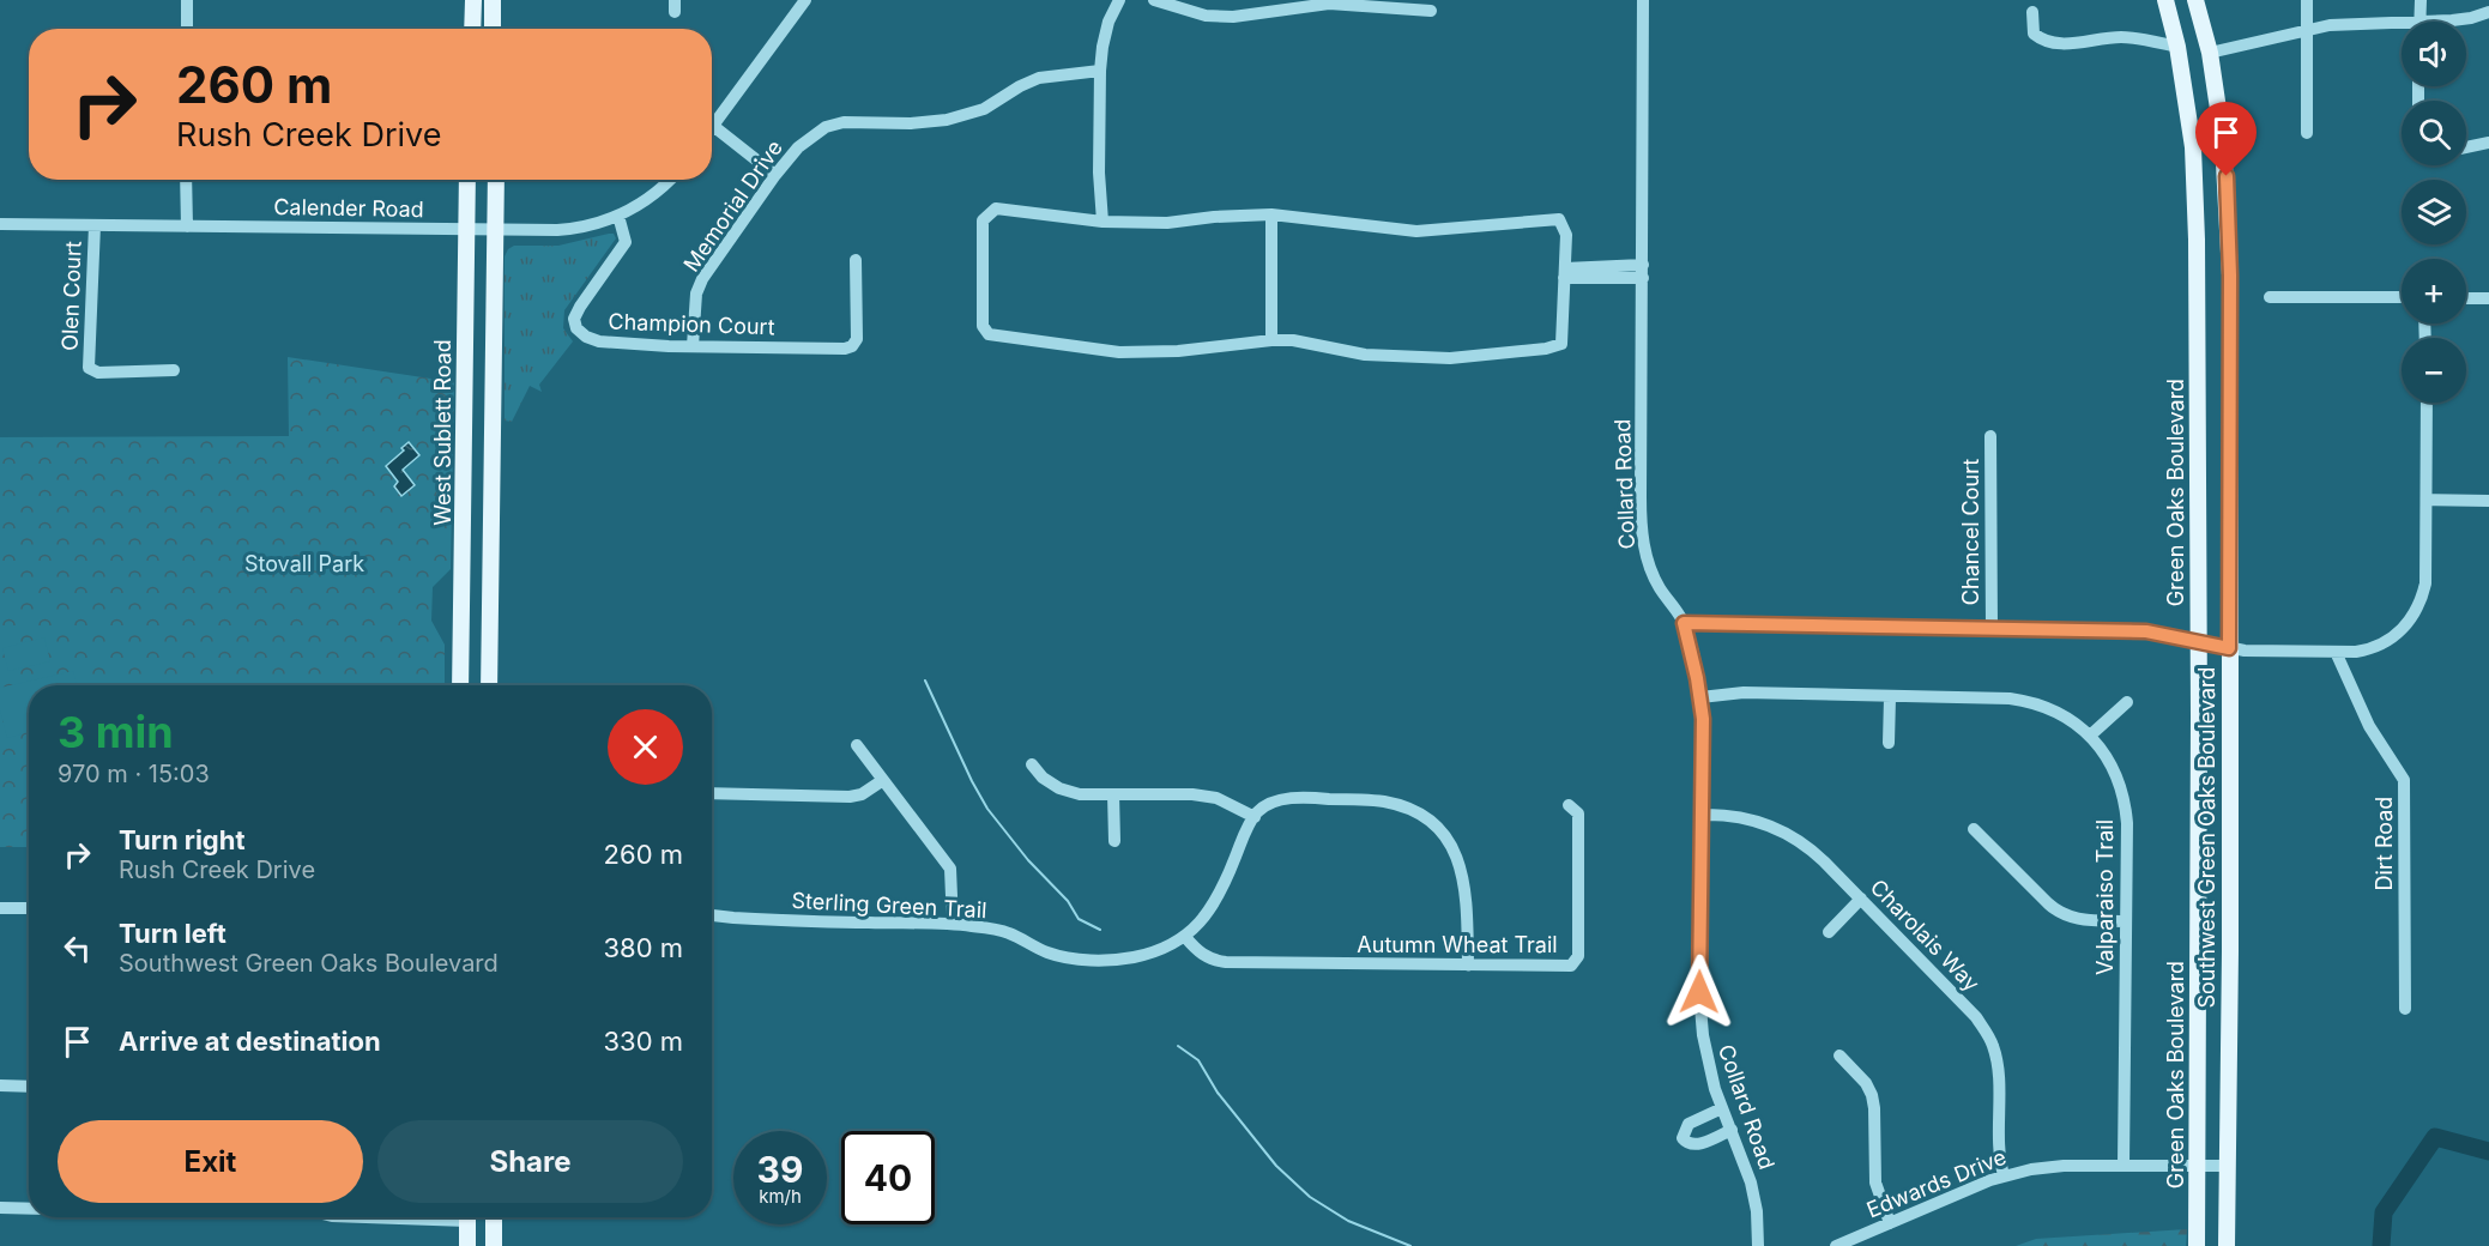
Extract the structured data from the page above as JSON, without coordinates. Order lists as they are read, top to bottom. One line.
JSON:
{"streets":{"main road":["West Sublett Road","Green Oaks Boulevard","Southwest Green Oaks Boulevard"],"street":["Memorial Drive","Calender Road","Olen Court","Champion Court","Collard Road","Chancel Court","Dirt Road","Valparaiso Trail","Sterling Green Trail","Charolais Way","Autumn Wheat Trail","Edwards Drive"]},"crossings":[["Memorial Drive","Champion Court"],["Calender Road","Olen Court"],["Calender Road","Champion Court"],["Calender Road","West Sublett Road"],["Collard Road","Valparaiso Trail"],["Collard Road","Charolais Way"],["Green Oaks Boulevard","Edwards Drive"],["Southwest Green Oaks Boulevard","Edwards Drive"],["Valparaiso Trail","Edwards Drive"],["Sterling Green Trail","Autumn Wheat Trail"],["Charolais Way","Edwards Drive"]],"parks":["Stovall Park"],"page":{"map_buttons":["+","−"],"turn":["260 m","Rush Creek Drive"],"heading":["3 min","970 m · 15:03"],"list":[{"name":"Turn right","note":"Rush Creek Drive","value":"260 m"},{"name":"Turn left","note":"Southwest Green Oaks Boulevard","value":"380 m"},{"name":"Arrive at destination","value":"330 m"}],"buttons":["Exit","Share"],"speed":"39 km/h","limit":"40"}}
